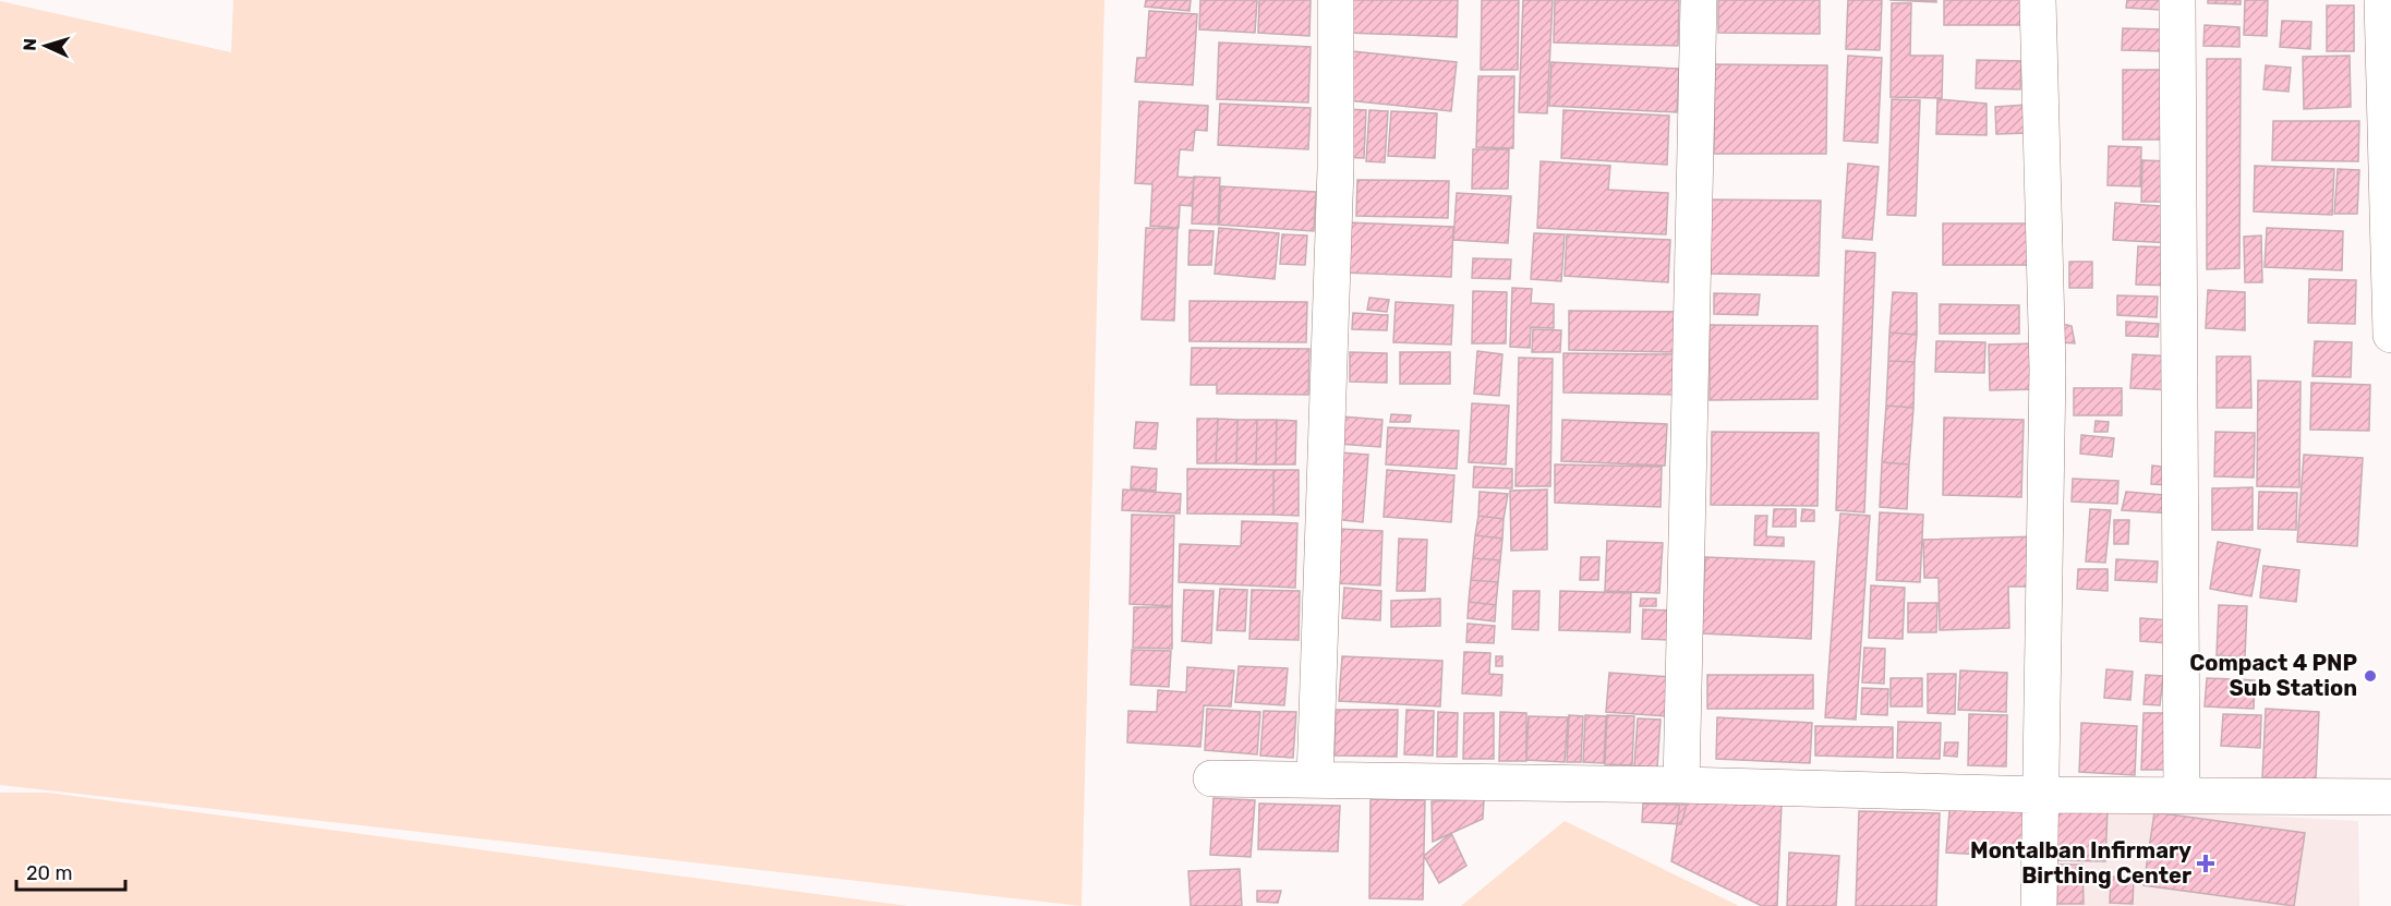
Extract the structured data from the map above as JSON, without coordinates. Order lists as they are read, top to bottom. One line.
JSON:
{"places":{"other":["Compact 4 PNP Sub Station"],"health":["Montalban Infirmary Birthing Center"]},"scale_bar":"20 m","north":"left"}
